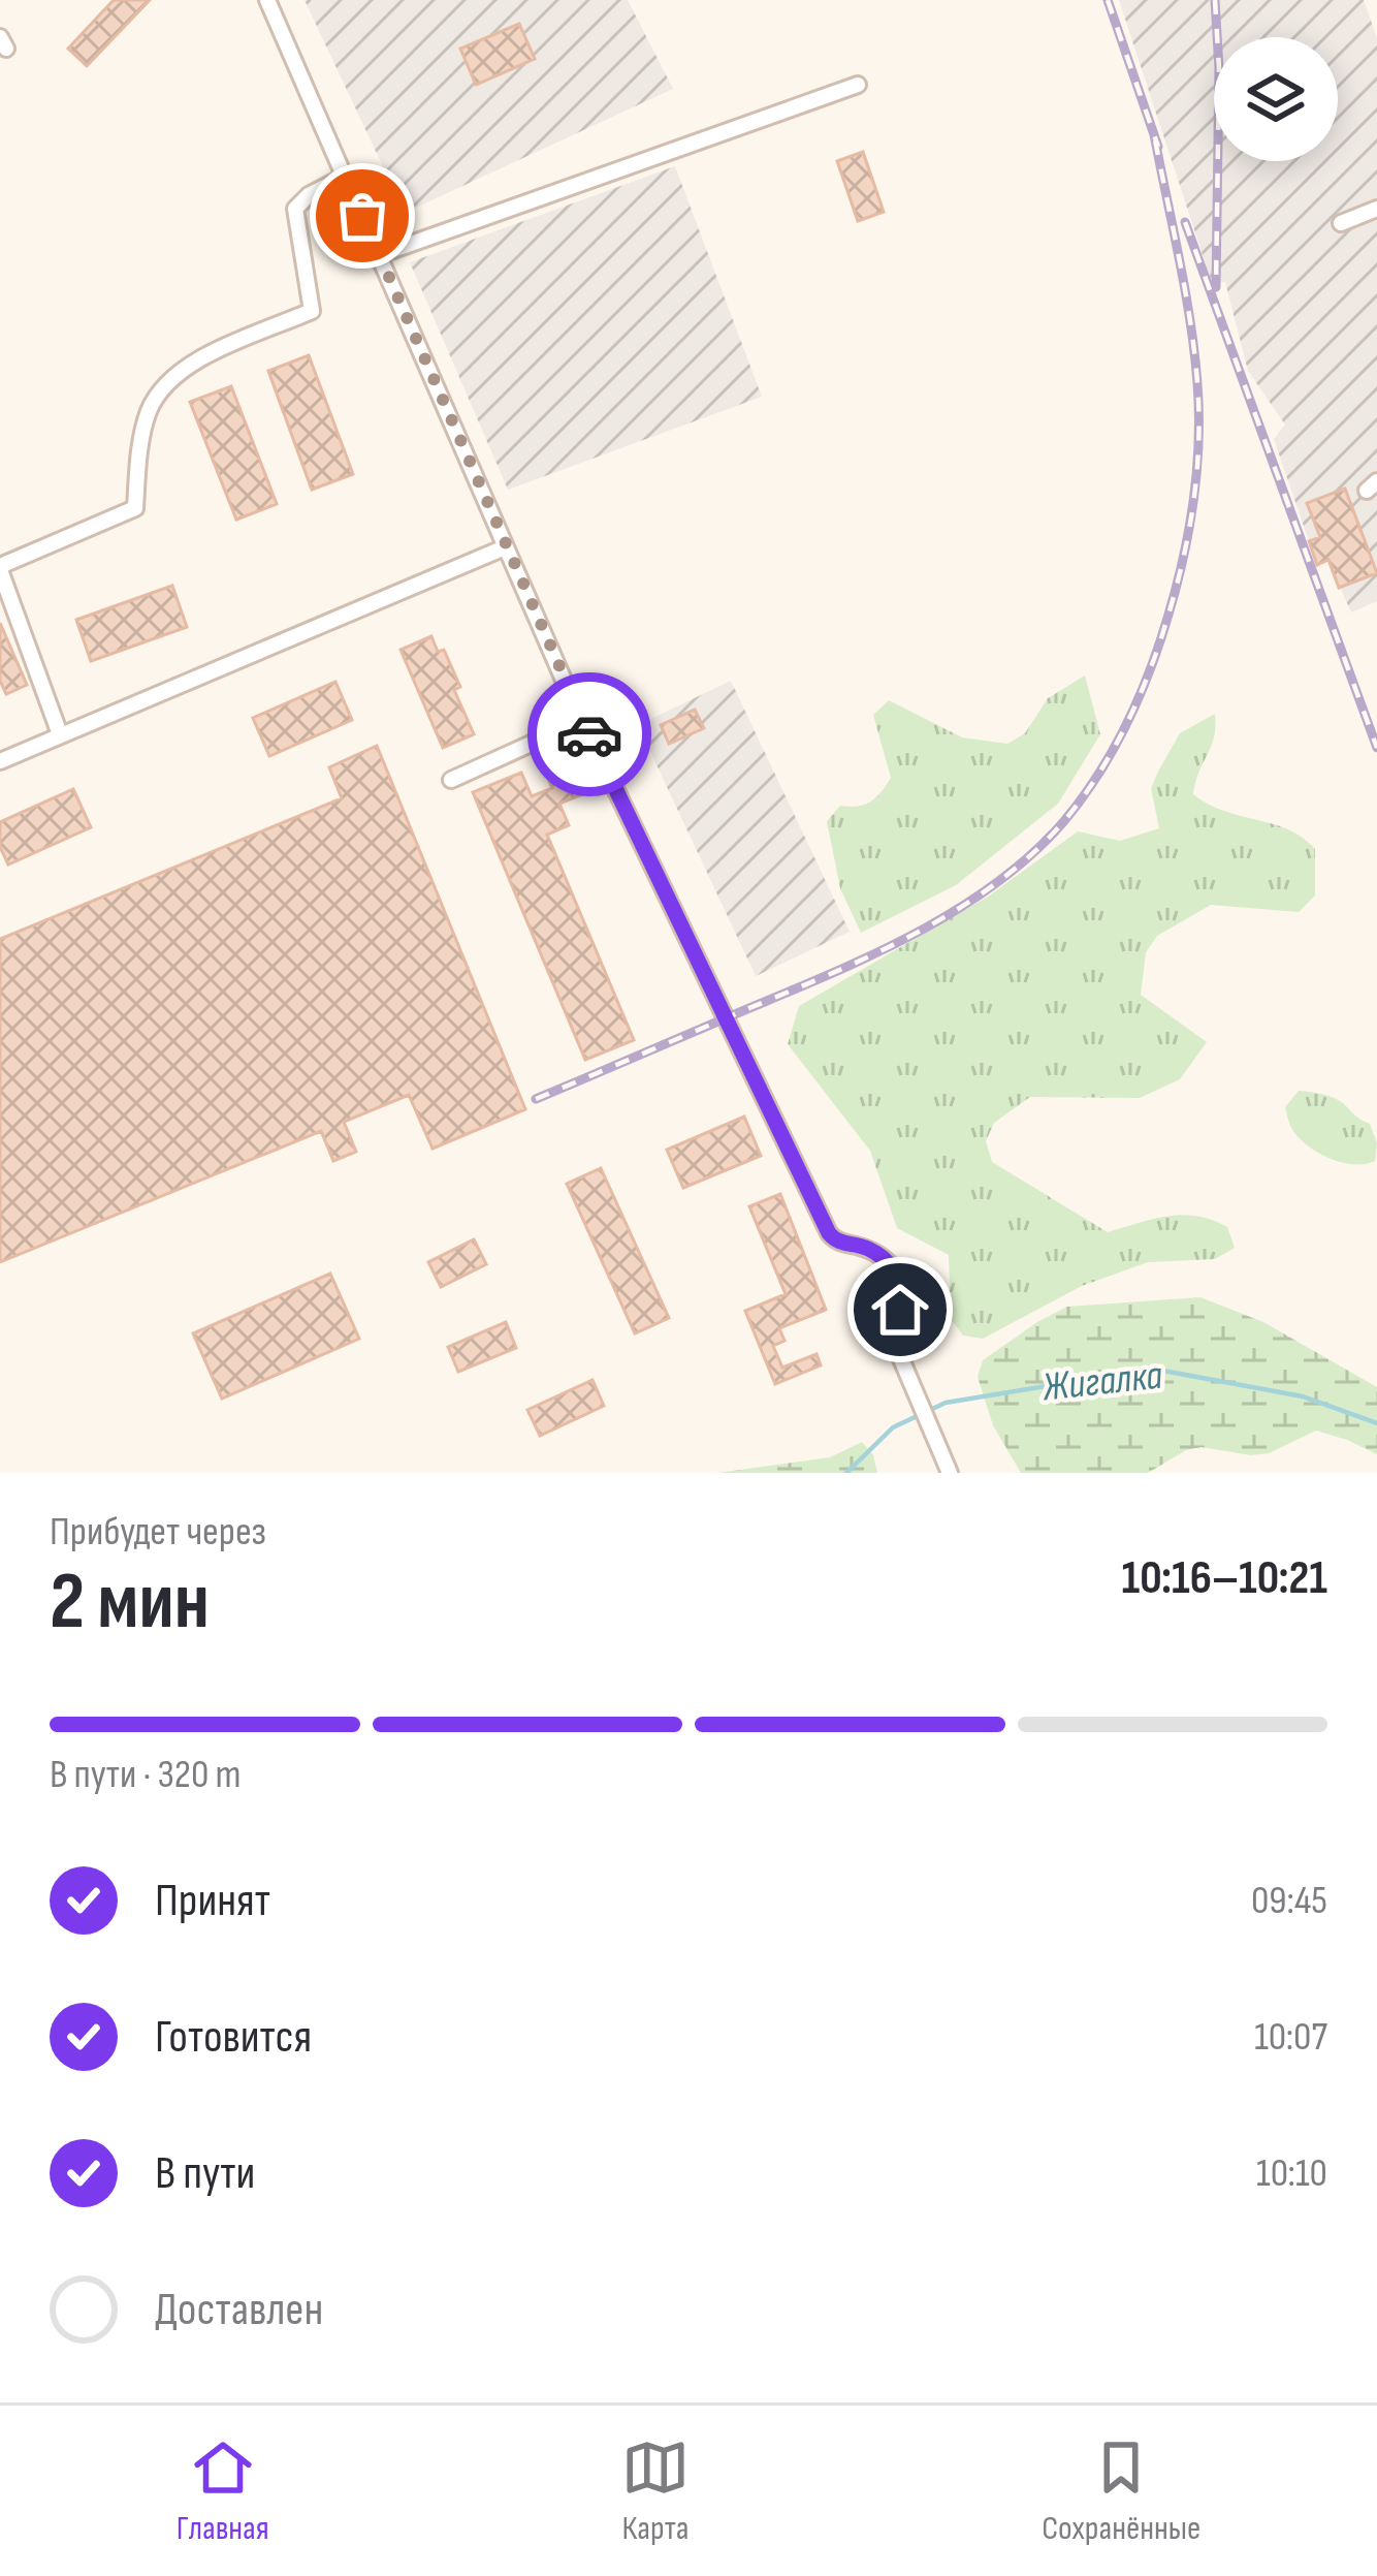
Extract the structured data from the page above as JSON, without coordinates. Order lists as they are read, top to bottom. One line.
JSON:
{"water":["Жигалка"],"page":{"heading":["2 мин","Прибудет через","10:16–10:21"],"bar":"В пути · 320 m","list":[["Принят","09:45"],["Готовится","10:07"],["В пути","10:10"],"Доставлен"],"tabs":["Главная","Карта","Сохранённые"]}}
